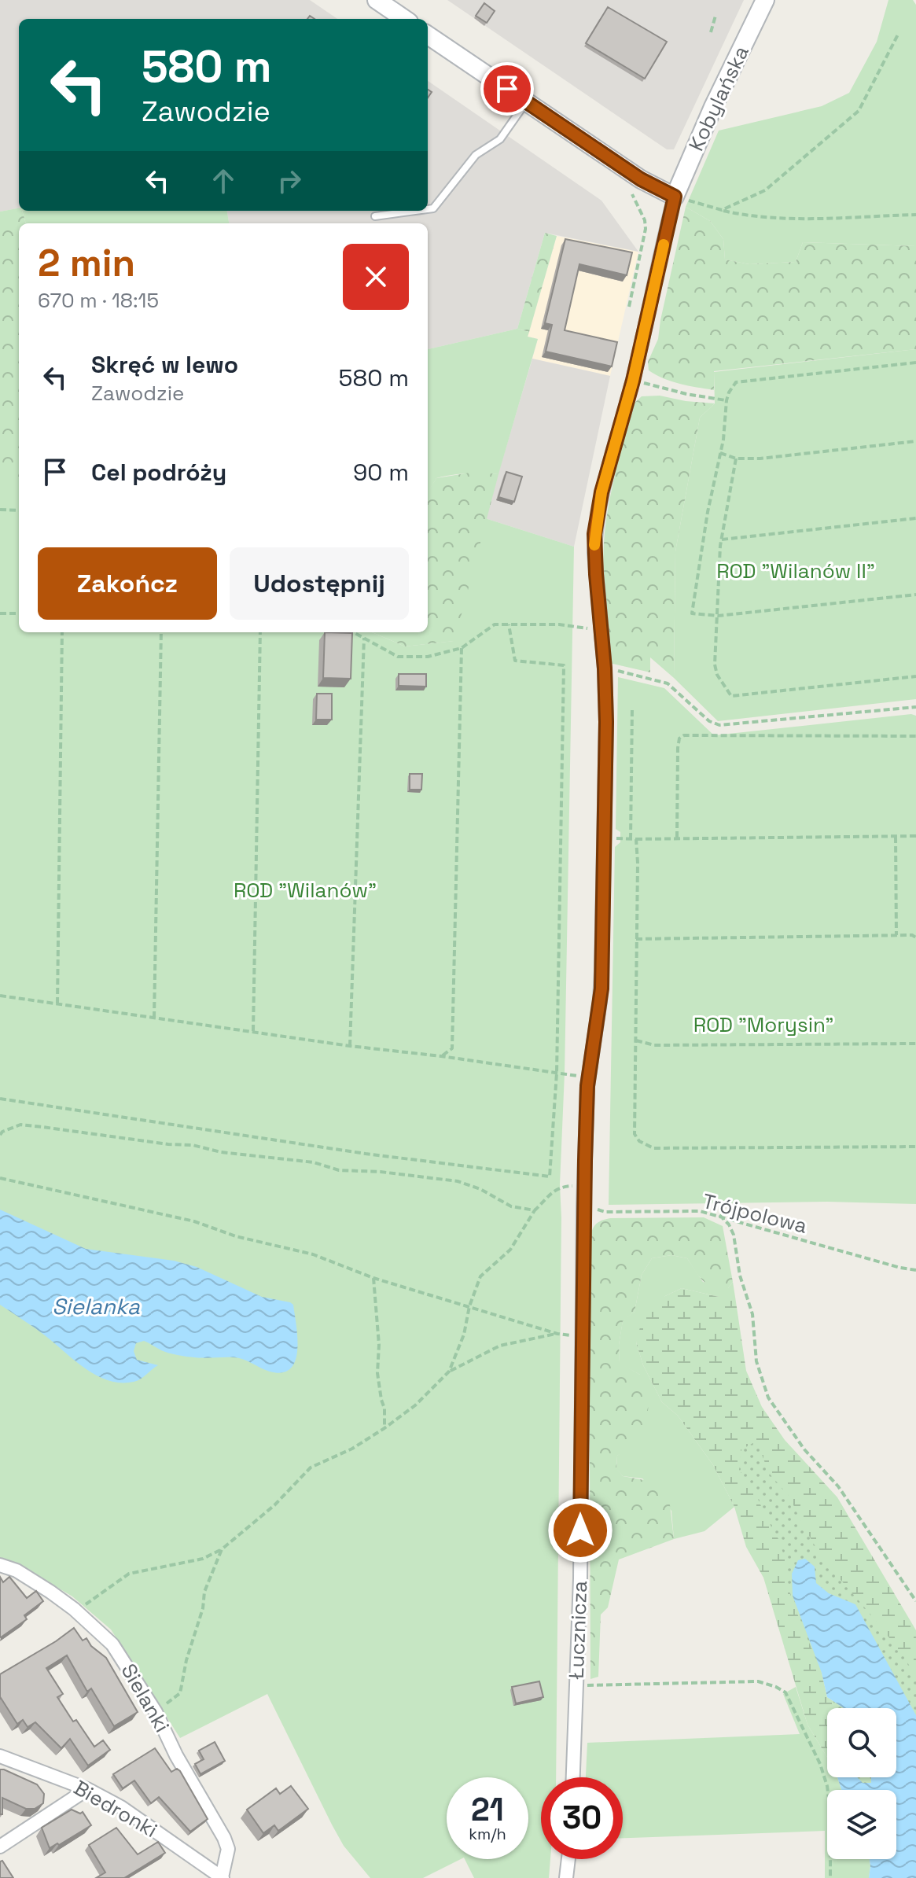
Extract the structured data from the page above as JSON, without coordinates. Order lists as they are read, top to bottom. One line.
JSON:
{"streets":{"street":["Kobylańska","Łucznicza","Sielanki","Biedronki"],"path":["Trójpolowa"]},"crossings":[["Kobylańska","Łucznicza"],["Trójpolowa","Łucznicza"],["Sielanki","Biedronki"]],"water":["Sielanka"],"parks":["ROD \"Wilanów II\"","ROD \"Wilanów\"","ROD \"Morysin\""],"page":{"turn":["580 m","Zawodzie"],"heading":["2 min","670 m · 18:15"],"list":[{"name":"Skręć w lewo","note":"Zawodzie","value":"580 m"},{"name":"Cel podróży","value":"90 m"}],"buttons":["Zakończ","Udostępnij"],"speed":"21 km/h","limit":"30"}}
